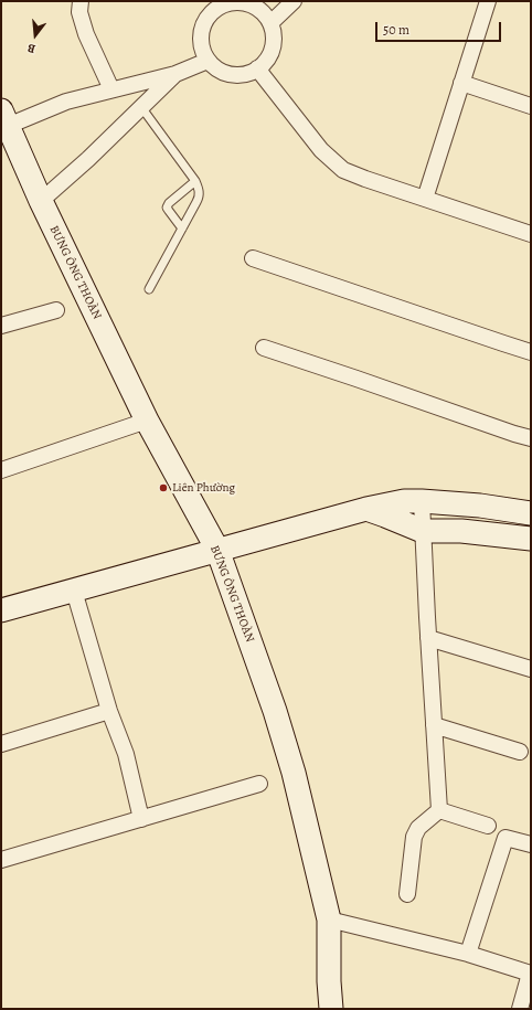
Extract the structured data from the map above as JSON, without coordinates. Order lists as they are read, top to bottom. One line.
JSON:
{"streets":{"street":["BƯNG ÔNG THOÀN"]},"places":["Liên Phường"],"scale_bar":"50 m","north":"bottom"}
